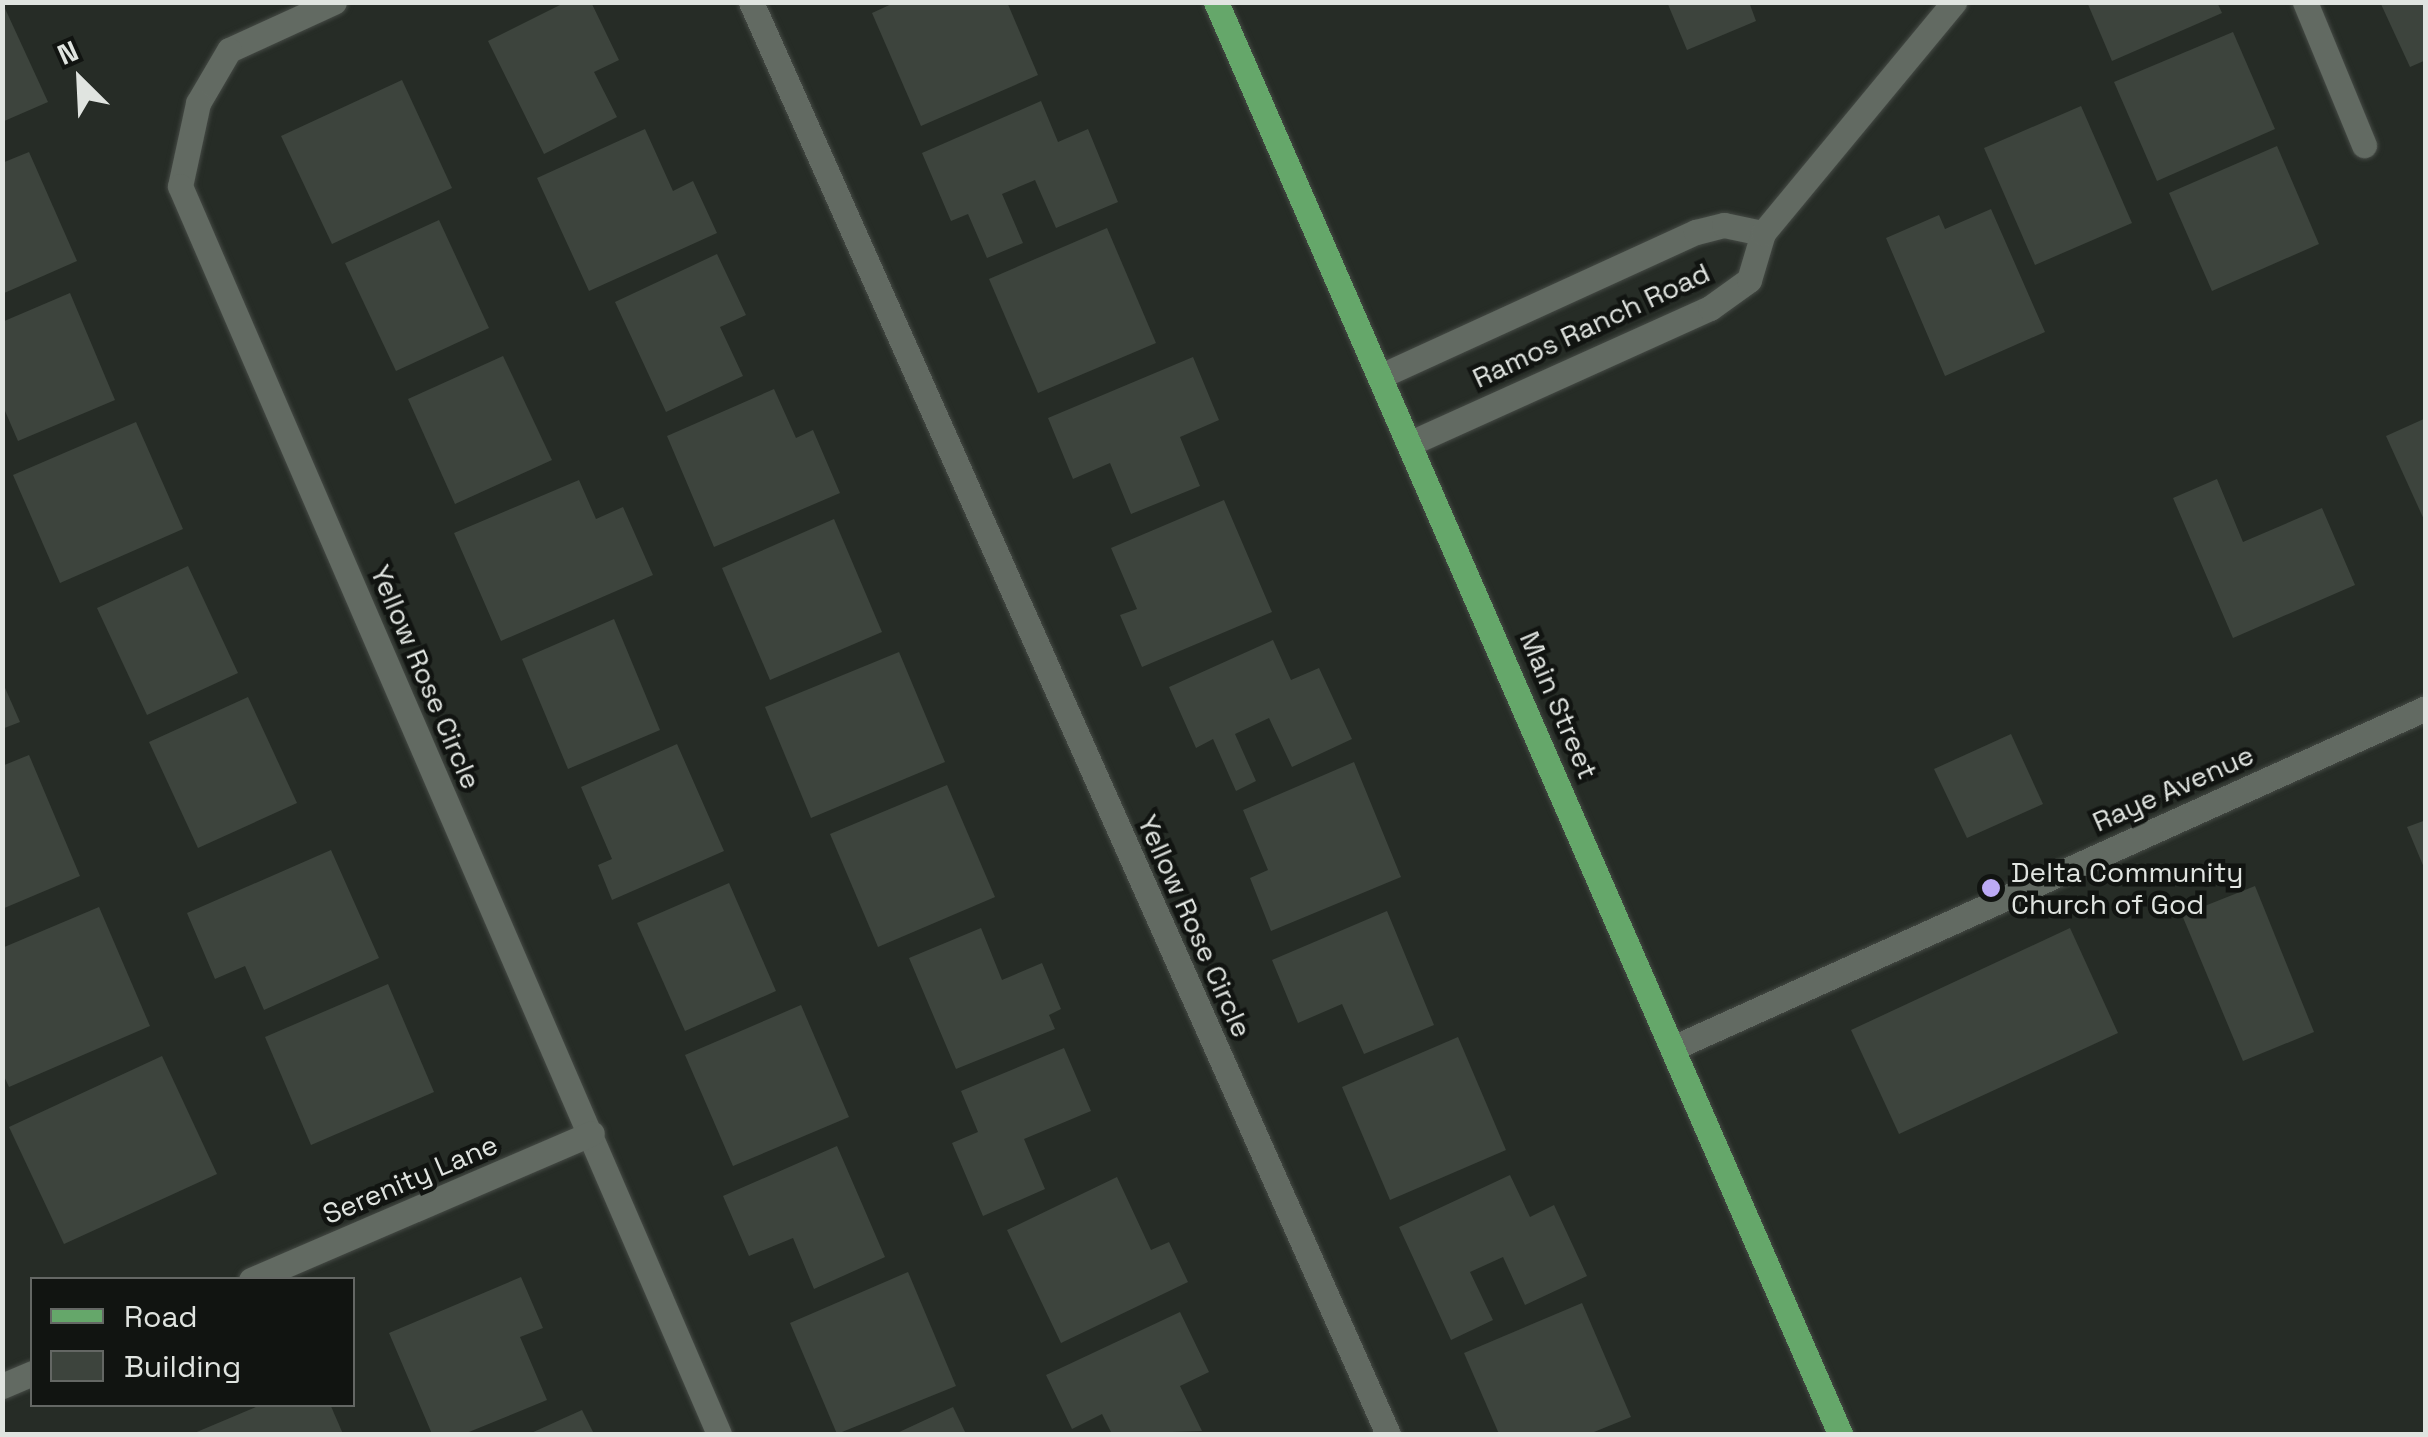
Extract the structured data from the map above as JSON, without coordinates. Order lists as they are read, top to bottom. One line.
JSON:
{"streets":{"main road":["Main Street"],"street":["Ramos Ranch Road","Yellow Rose Circle","Raye Avenue","Serenity Lane"]},"crossings":[["Ramos Ranch Road","Main Street"],["Yellow Rose Circle","Serenity Lane"],["Main Street","Raye Avenue"]],"places":["Delta Community Church of God"],"legend":["Road","Building"],"north":"top left"}
